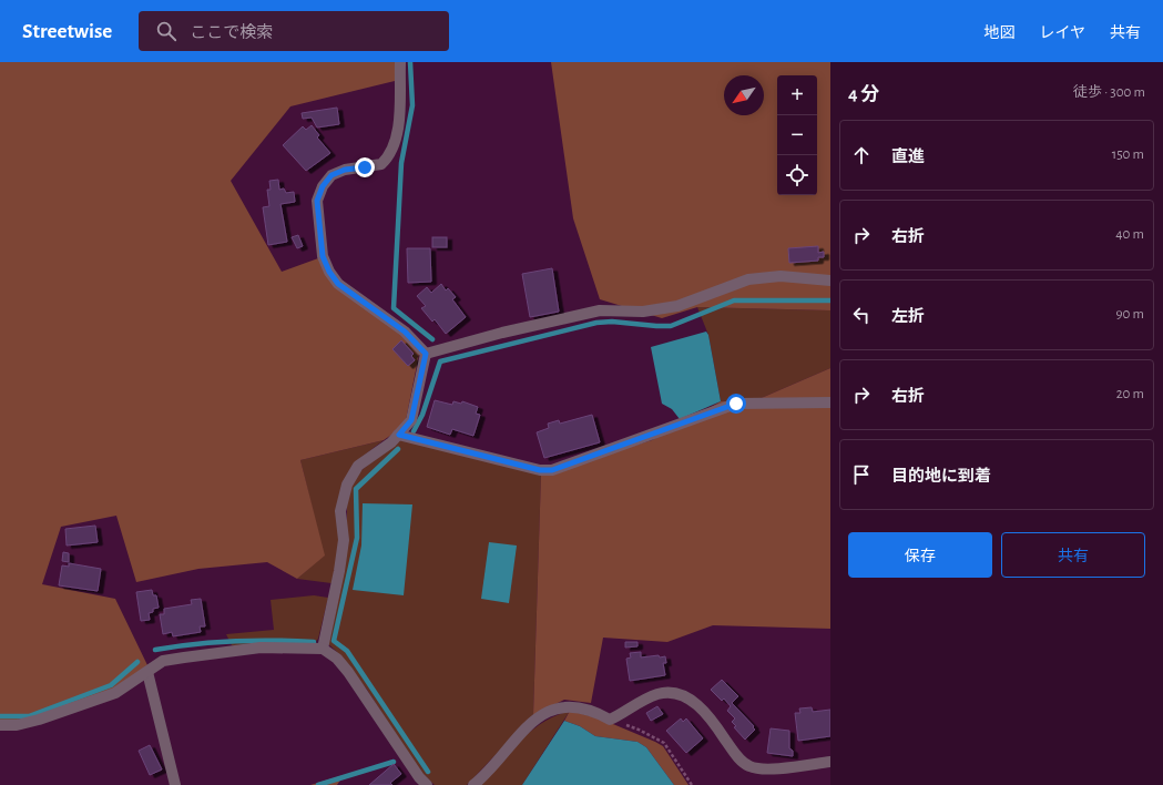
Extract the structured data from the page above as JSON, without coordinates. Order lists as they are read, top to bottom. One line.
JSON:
{"north":"bottom left","page":{"header":"Streetwise","search":"ここで検索","nav":["地図","レイヤ","共有"],"heading":["4 分","徒歩 · 300 m"],"map_buttons":["+","−"],"list":[["直進","150 m"],["右折","40 m"],["左折","90 m"],["右折","20 m"],"目的地に到着"],"buttons":["保存","共有"]}}
